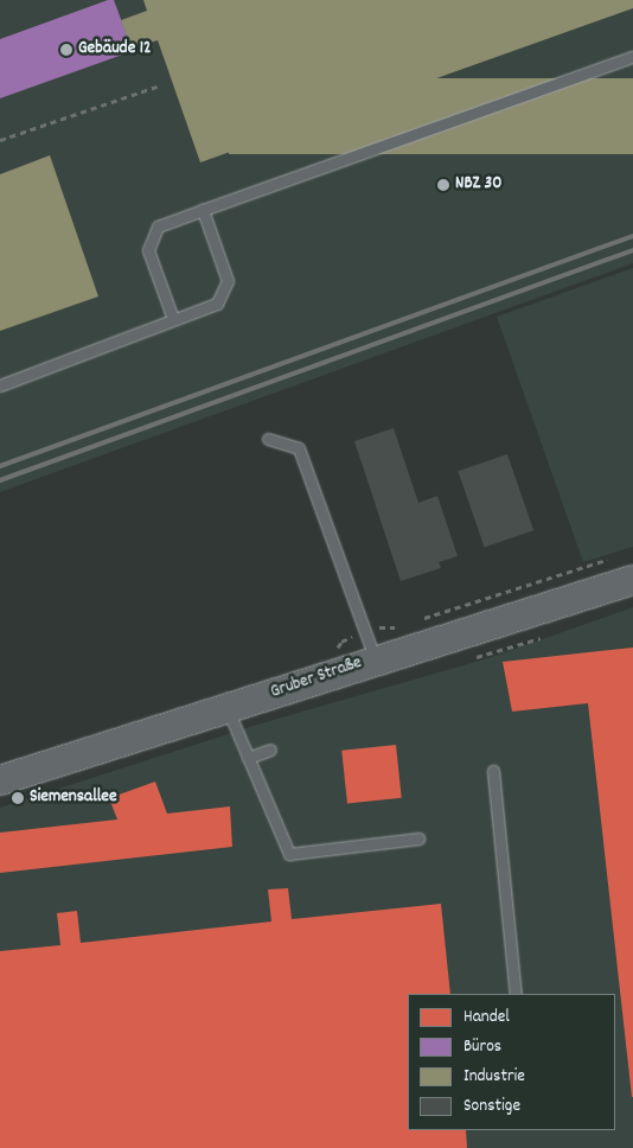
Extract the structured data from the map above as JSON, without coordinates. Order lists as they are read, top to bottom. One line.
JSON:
{"streets":{"street":["Gruber Straße"]},"places":["Gebäude 12","NBZ 30","Siemensallee"],"legend":["Handel","Büros","Industrie","Sonstige"]}
